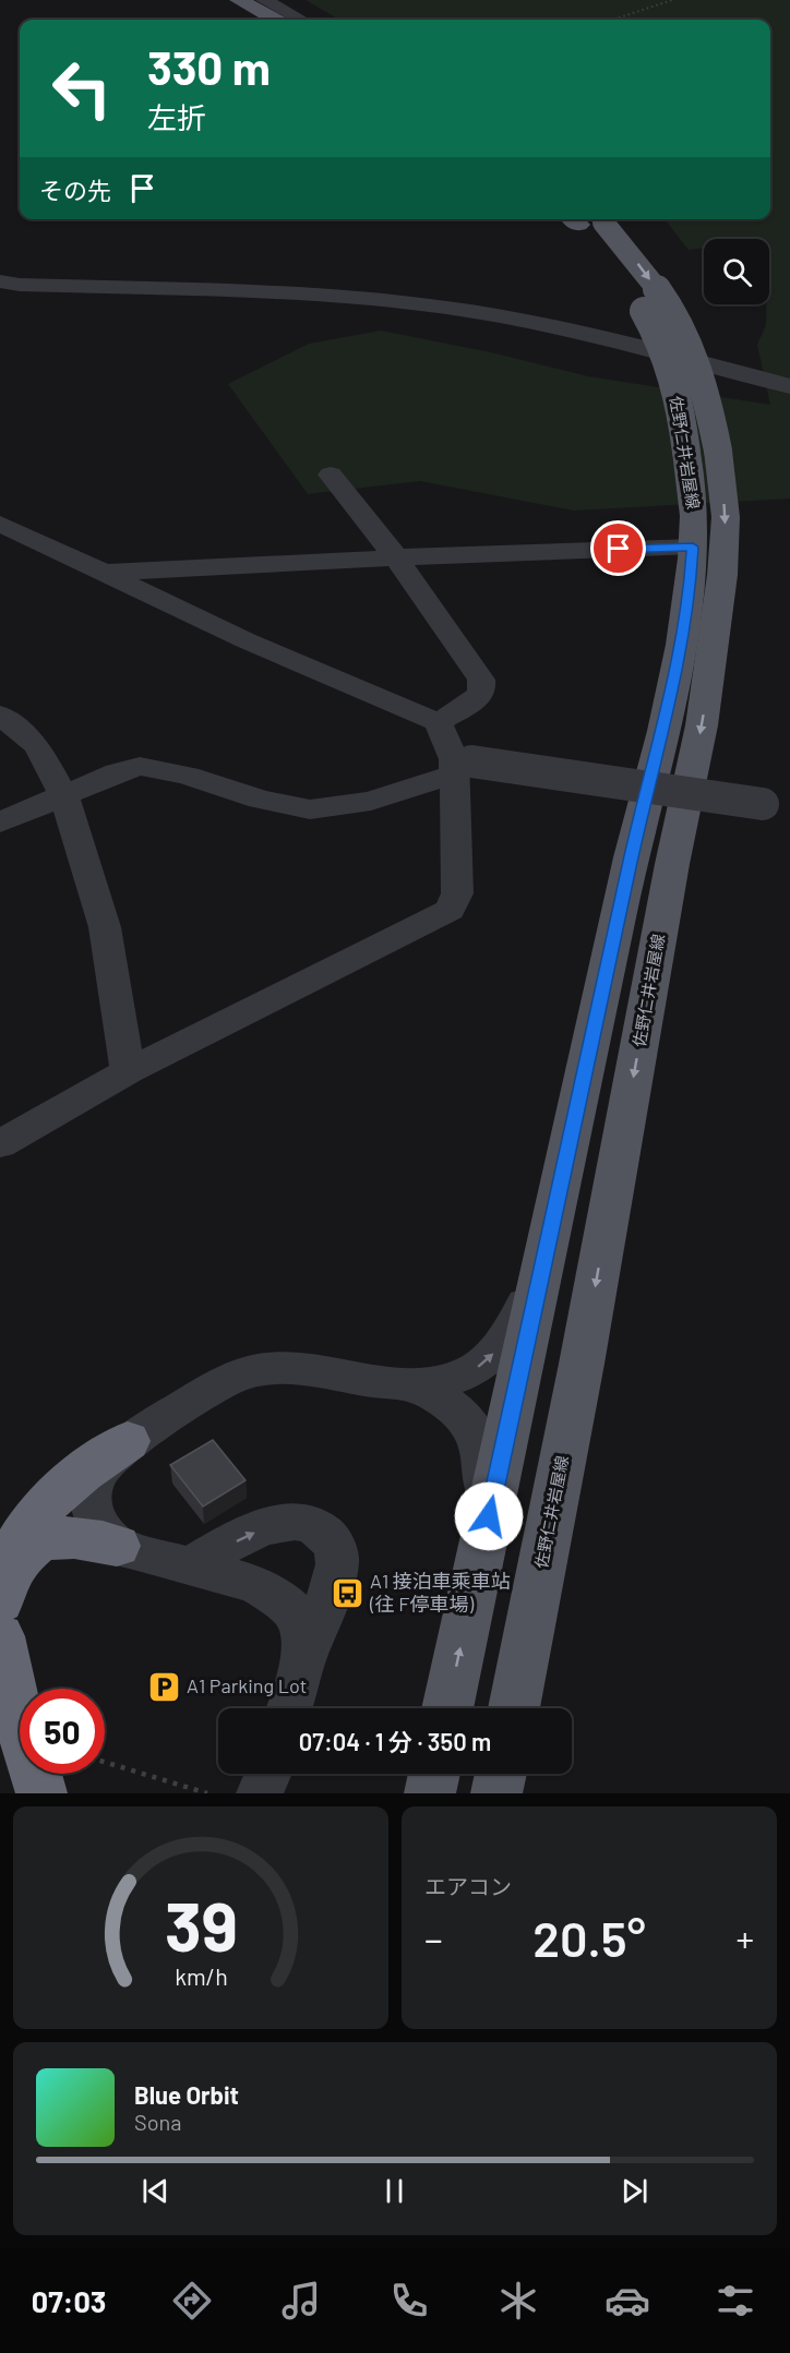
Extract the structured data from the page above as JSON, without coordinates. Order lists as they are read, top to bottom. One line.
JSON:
{"streets":{"main road":["佐野仁井岩屋線"]},"places":{"bus stop":["A1 接泊車乘車站 (往 F停車場)"],"parking":["A1 Parking Lot"]},"page":{"turn":["330 m","左折"],"then":"その先","limit":"50","trip":"07:04 · 1 分 · 350 m","tile":"エアコン","heat":["−","20.5°","+"],"song":["Blue Orbit","Sona"],"tabs":"07:03","gauge":["39","km/h"]}}
